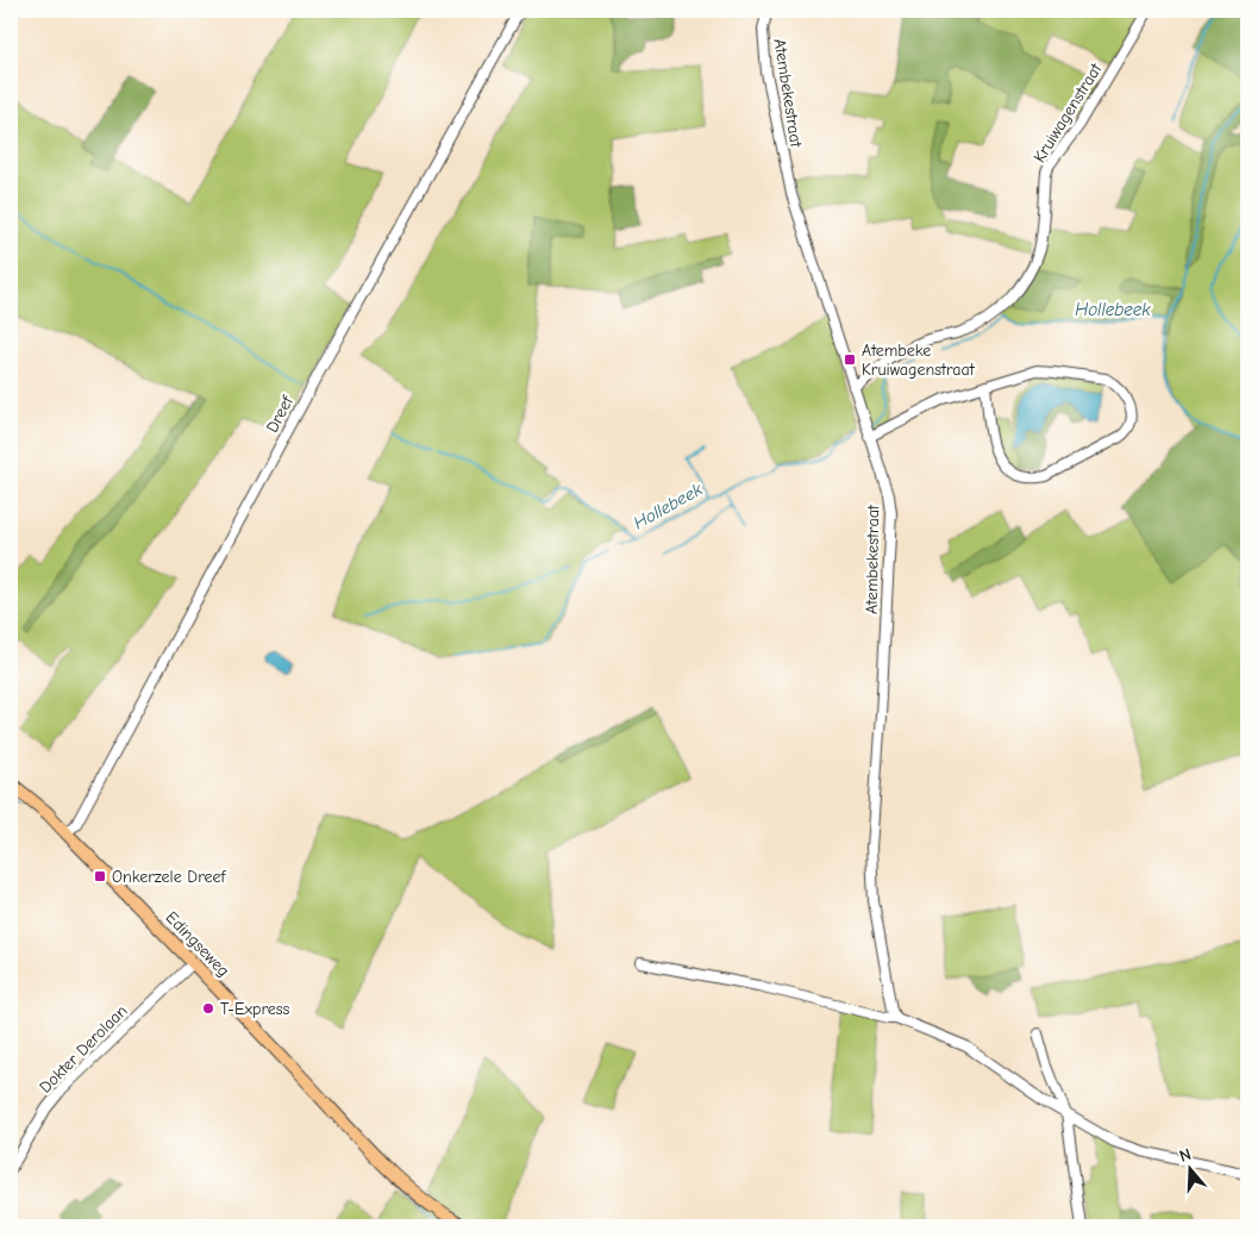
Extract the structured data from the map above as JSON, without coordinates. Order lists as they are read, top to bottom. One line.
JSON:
{"streets":{"main road":["Edingseweg"],"street":["Atembekestraat","Kruiwagenstraat","Dreef","Dokter Derolaan"]},"crossings":[["Atembekestraat","Kruiwagenstraat"],["Dreef","Edingseweg"],["Edingseweg","Dokter Derolaan"]],"water":["Hollebeek"],"places":{"transit":["Atembeke Kruiwagenstraat","Onkerzele Dreef"],"other":["T-Express"]},"north":"top"}
